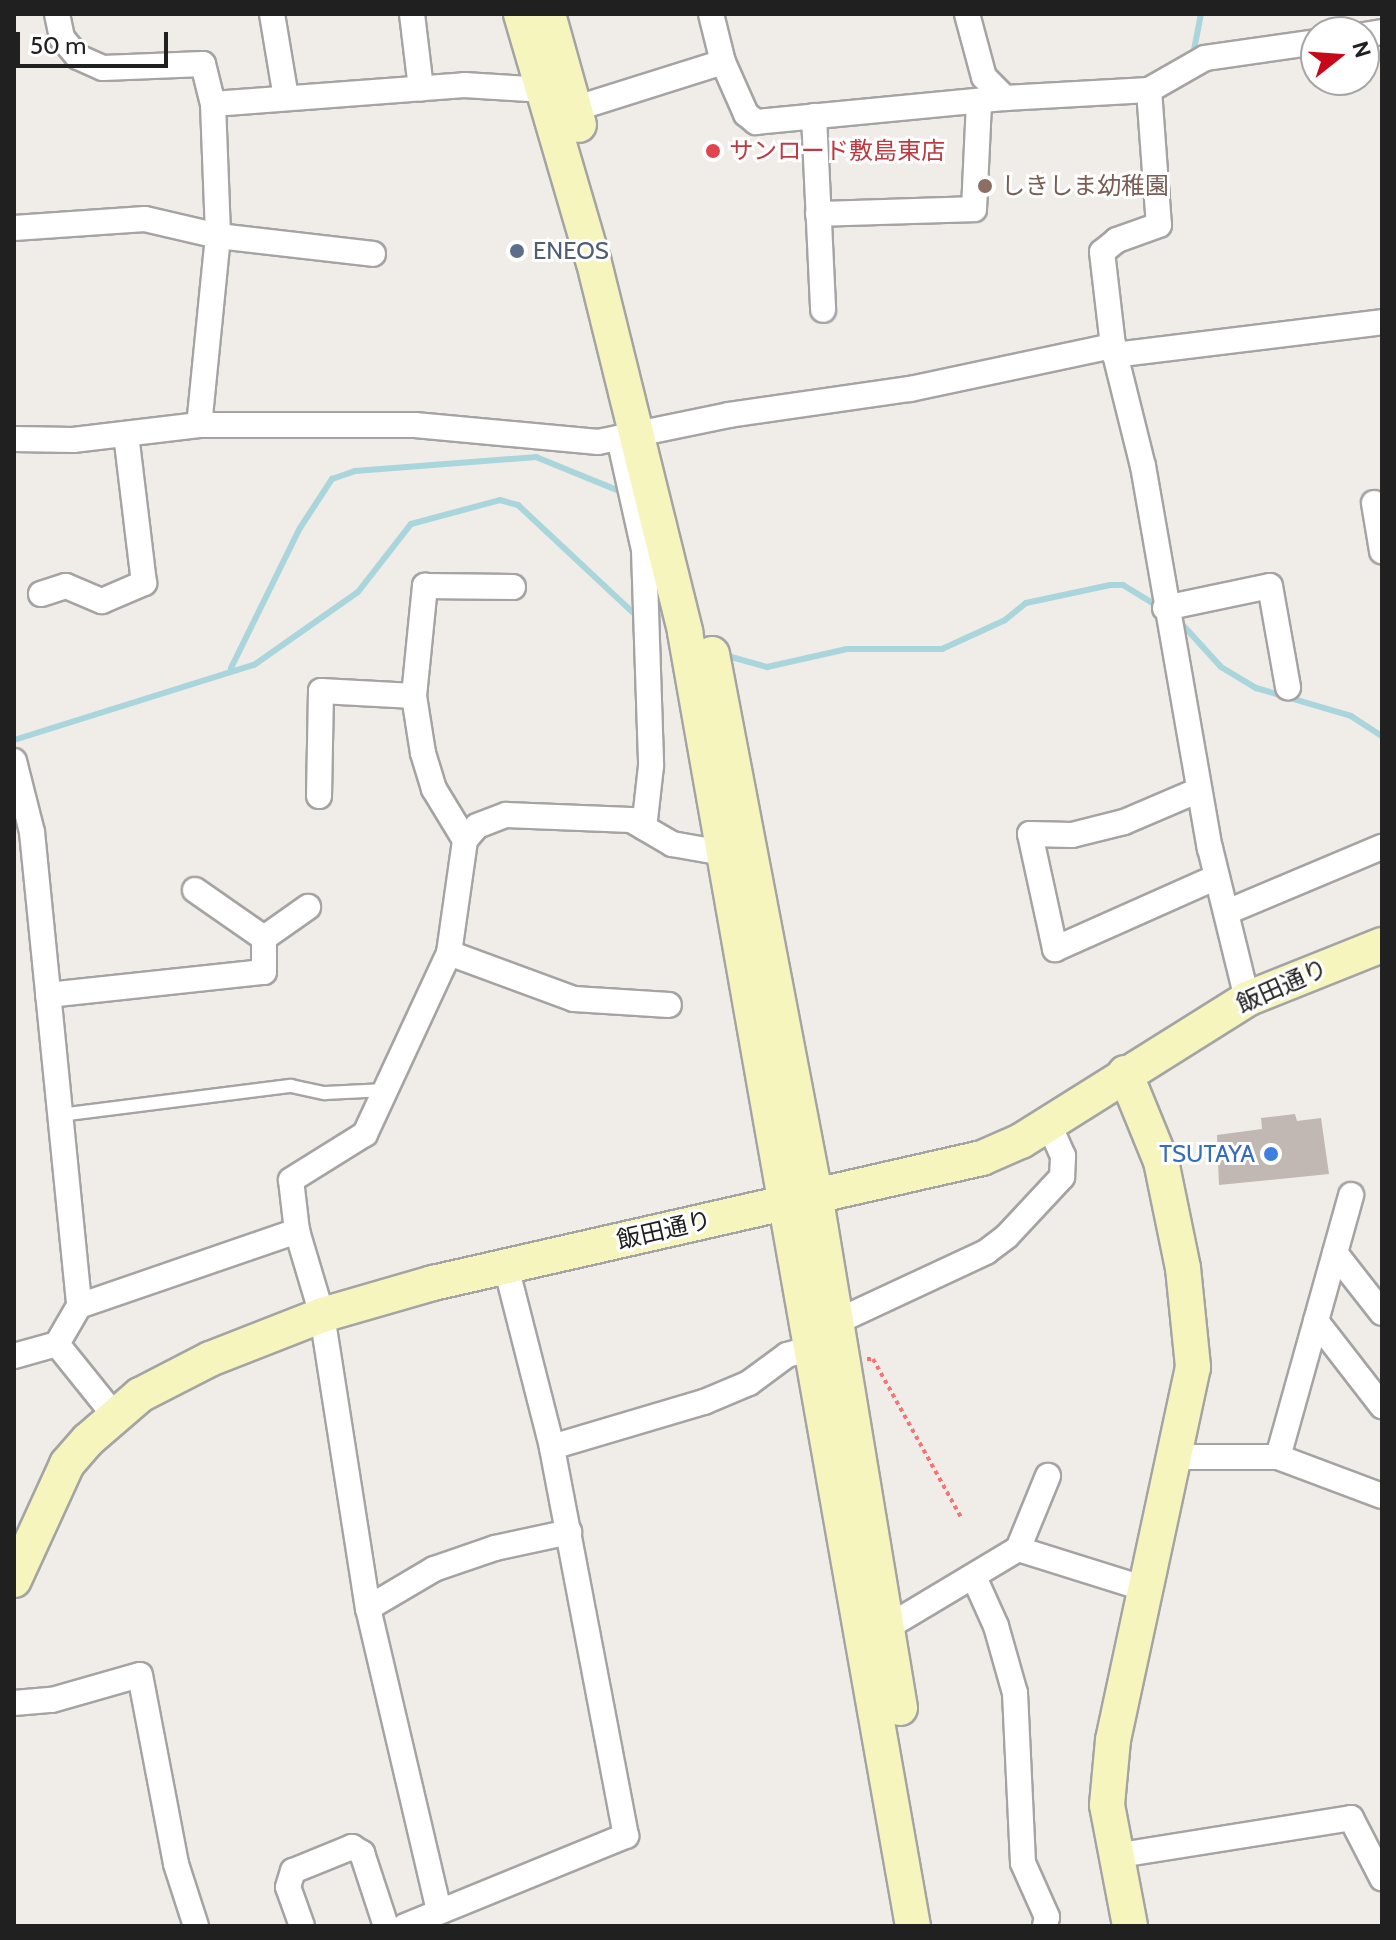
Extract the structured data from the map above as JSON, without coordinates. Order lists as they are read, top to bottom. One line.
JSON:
{"streets":{"street":["飯田通り"]},"places":["サンロード敷島東店","しきしま幼稚園","ENEOS","TSUTAYA"],"scale_bar":"50 m","north":"right"}
